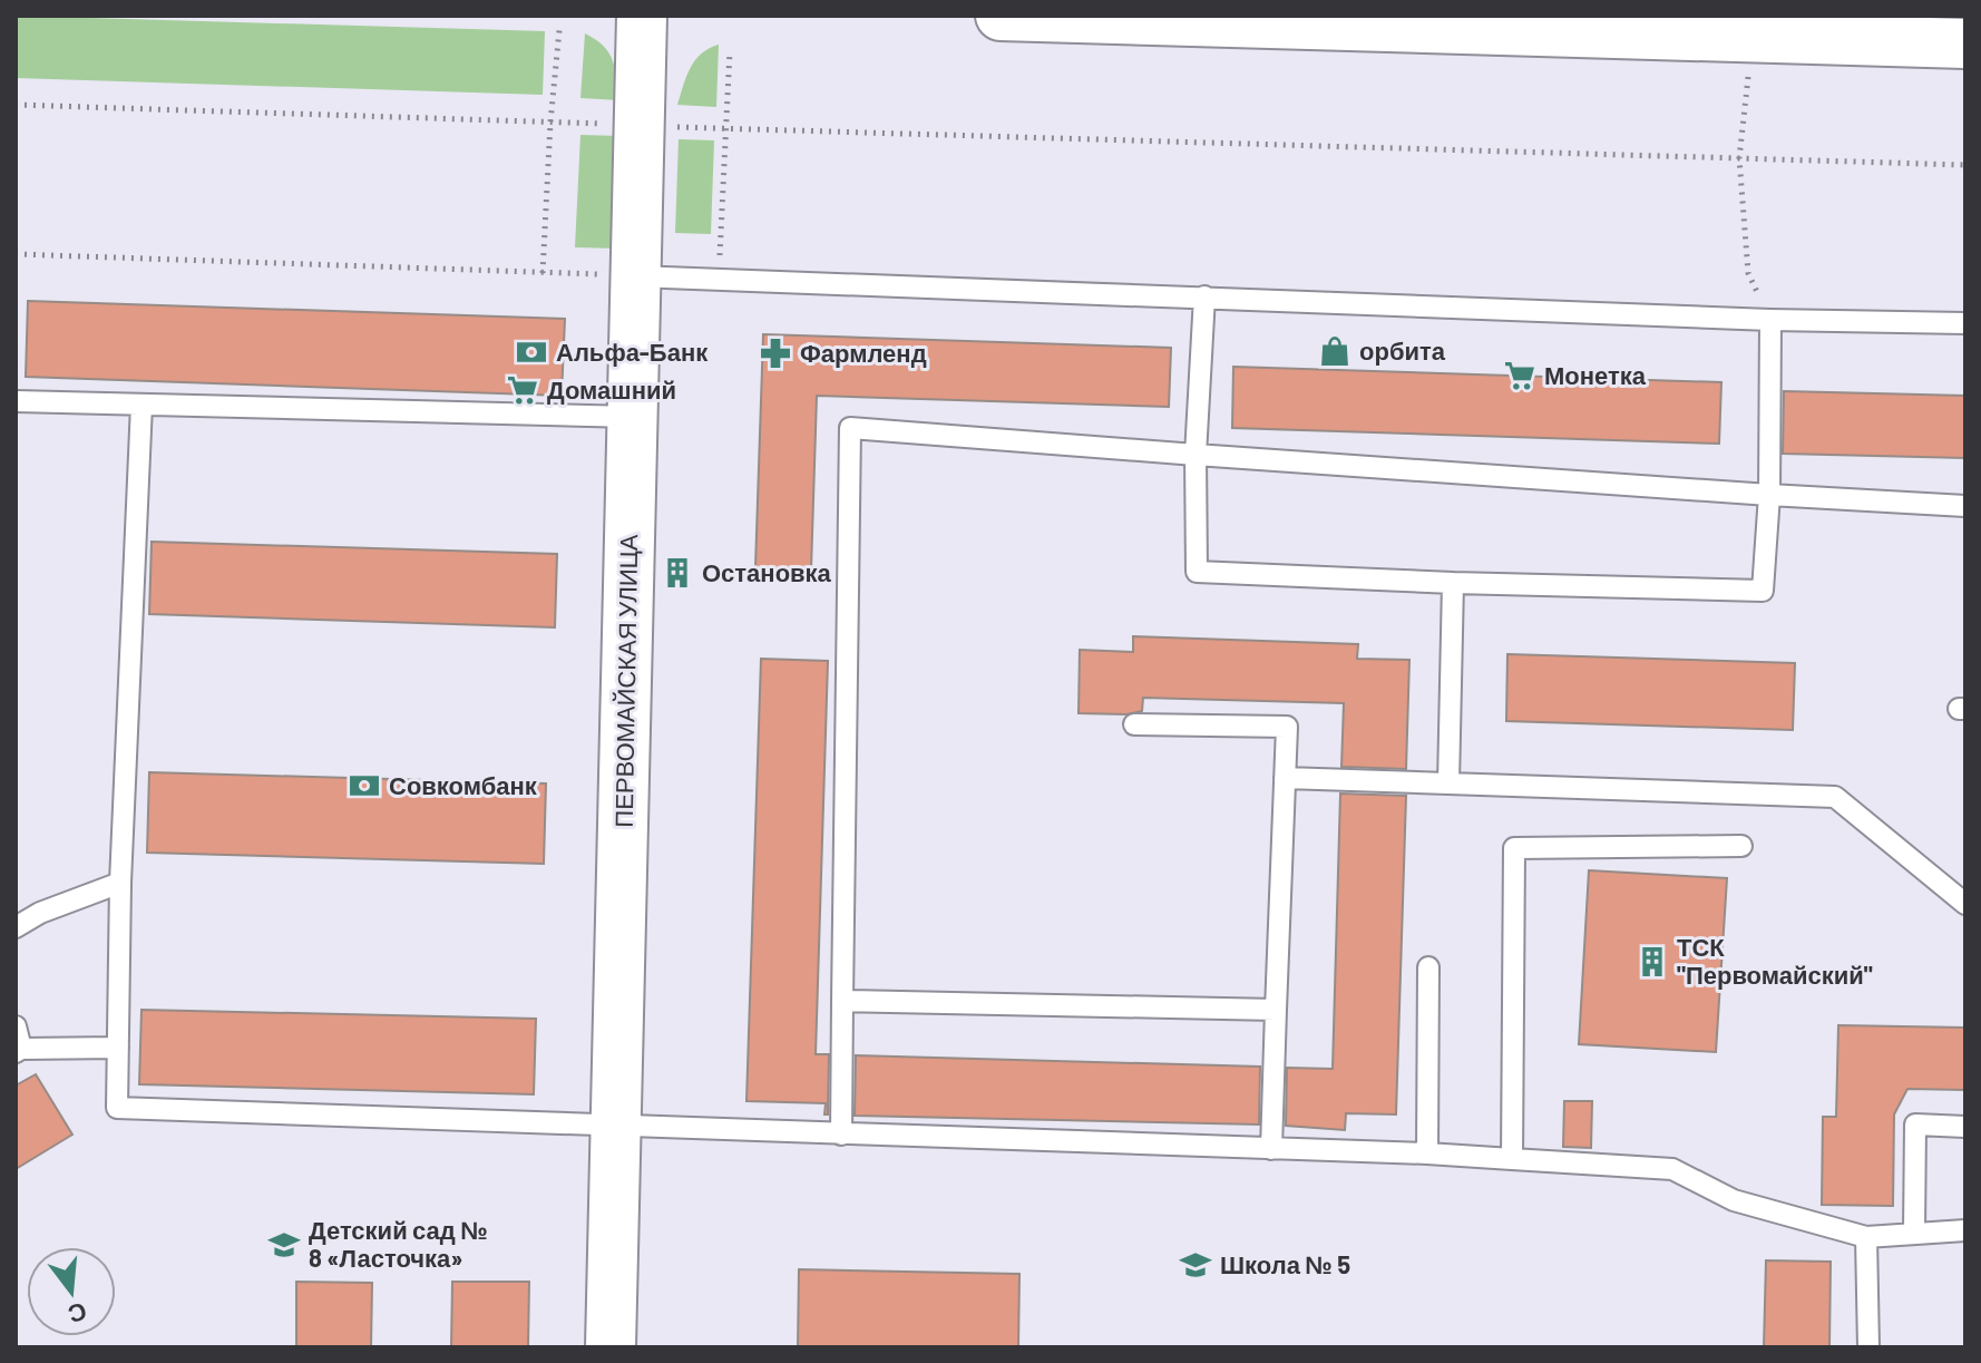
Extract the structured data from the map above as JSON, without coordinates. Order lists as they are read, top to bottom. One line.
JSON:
{"streets":{"street":["ПЕРВОМАЙСКАЯ УЛИЦА"]},"places":{"shop":["орбита"],"bank":["Альфа-Банк","Совкомбанк"],"pharmacy":["Фармленд"],"supermarket":["Монетка","Домашний"],"building":["Остановка","ТСК \"Первомайский\""],"school or university":["Детский сад № 8 «Ласточка»","Школа № 5"]},"north":"bottom"}
